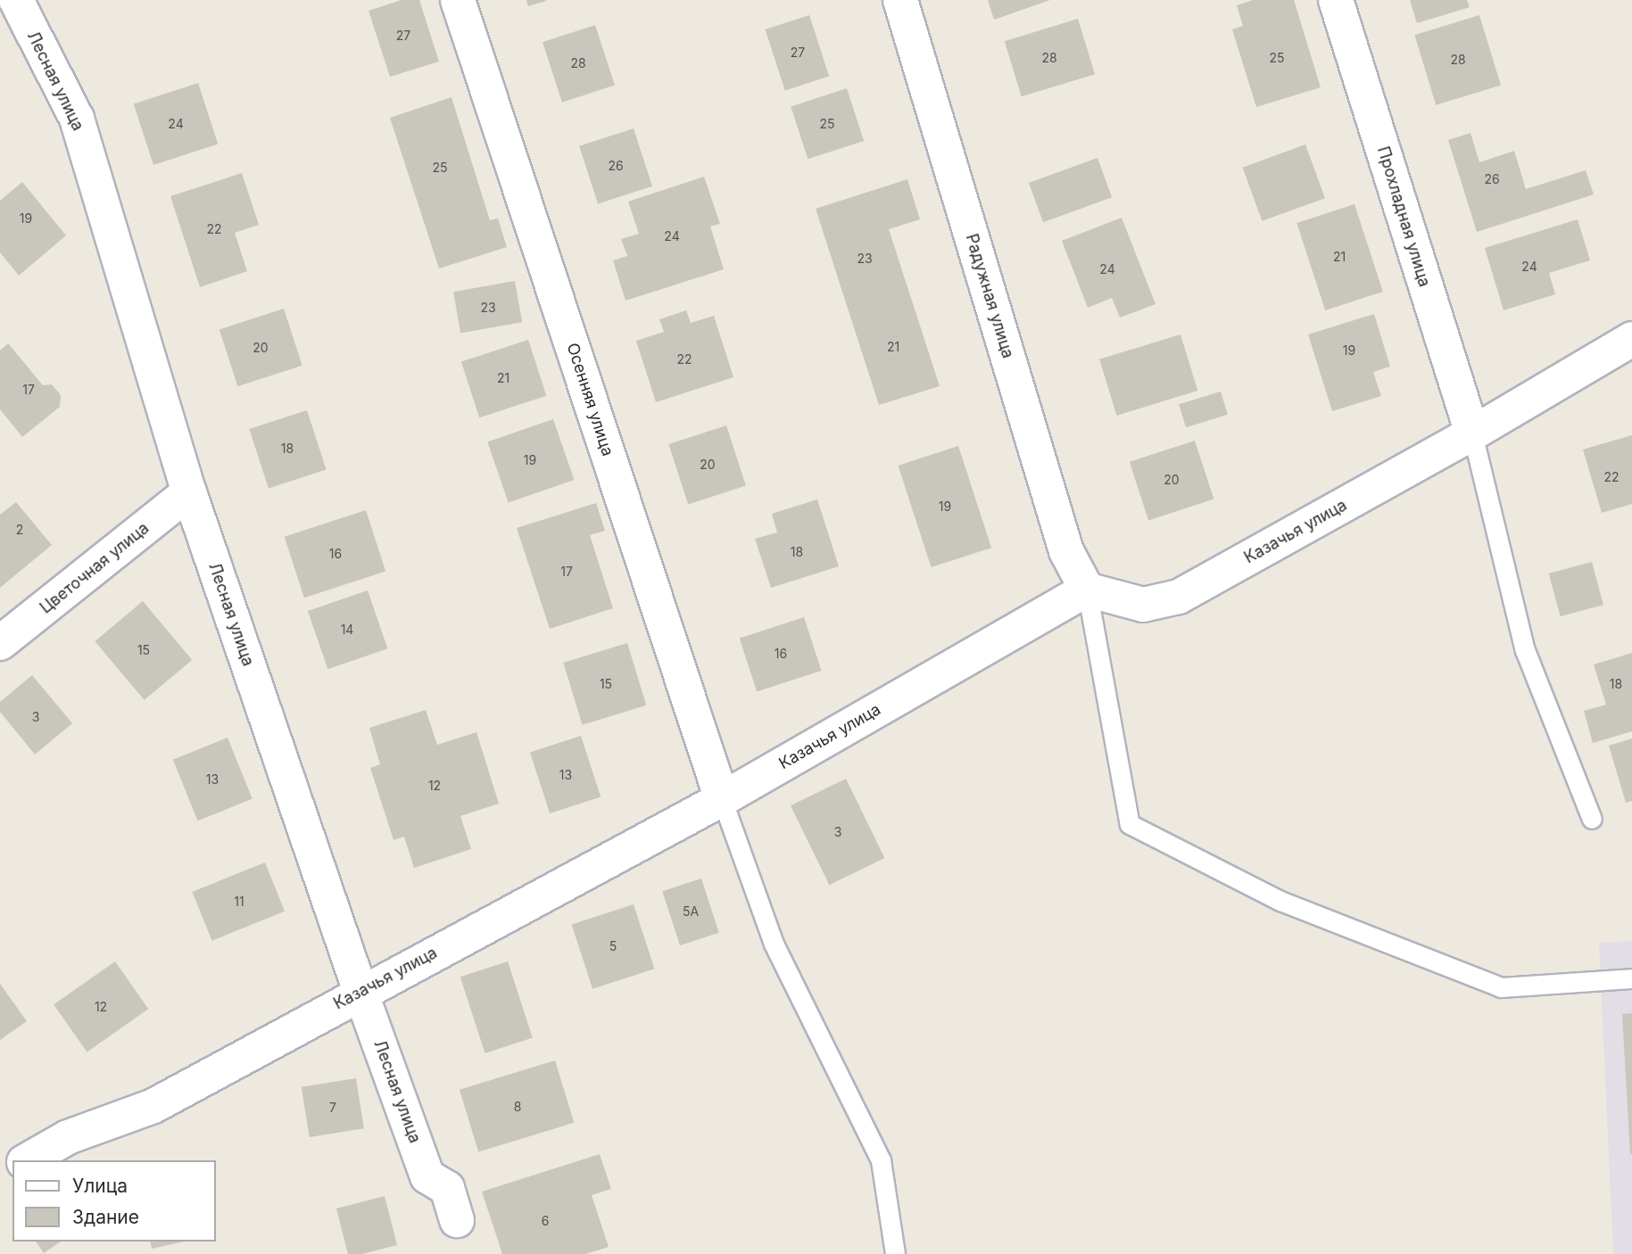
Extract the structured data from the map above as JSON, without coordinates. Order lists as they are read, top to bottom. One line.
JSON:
{"streets":{"street":["Лесная улица","Прохладная улица","Радужная улица","Осенняя улица","Казачья улица","Цветочная улица"]},"crossings":[["Лесная улица","Казачья улица"],["Лесная улица","Цветочная улица"],["Прохладная улица","Казачья улица"],["Радужная улица","Казачья улица"],["Осенняя улица","Казачья улица"]],"house_numbers":["27","27","28","25","28","28","24","25","26","25","26","19","22","24","21","23","24","24","23","21","20","19","22","21","17","18","19","20","22","20","19","2","18","16","17","14","15","16","15","18","3","13","13","12","3","11","5А","5","12","8","7","6"],"legend":["Улица","Здание"]}
